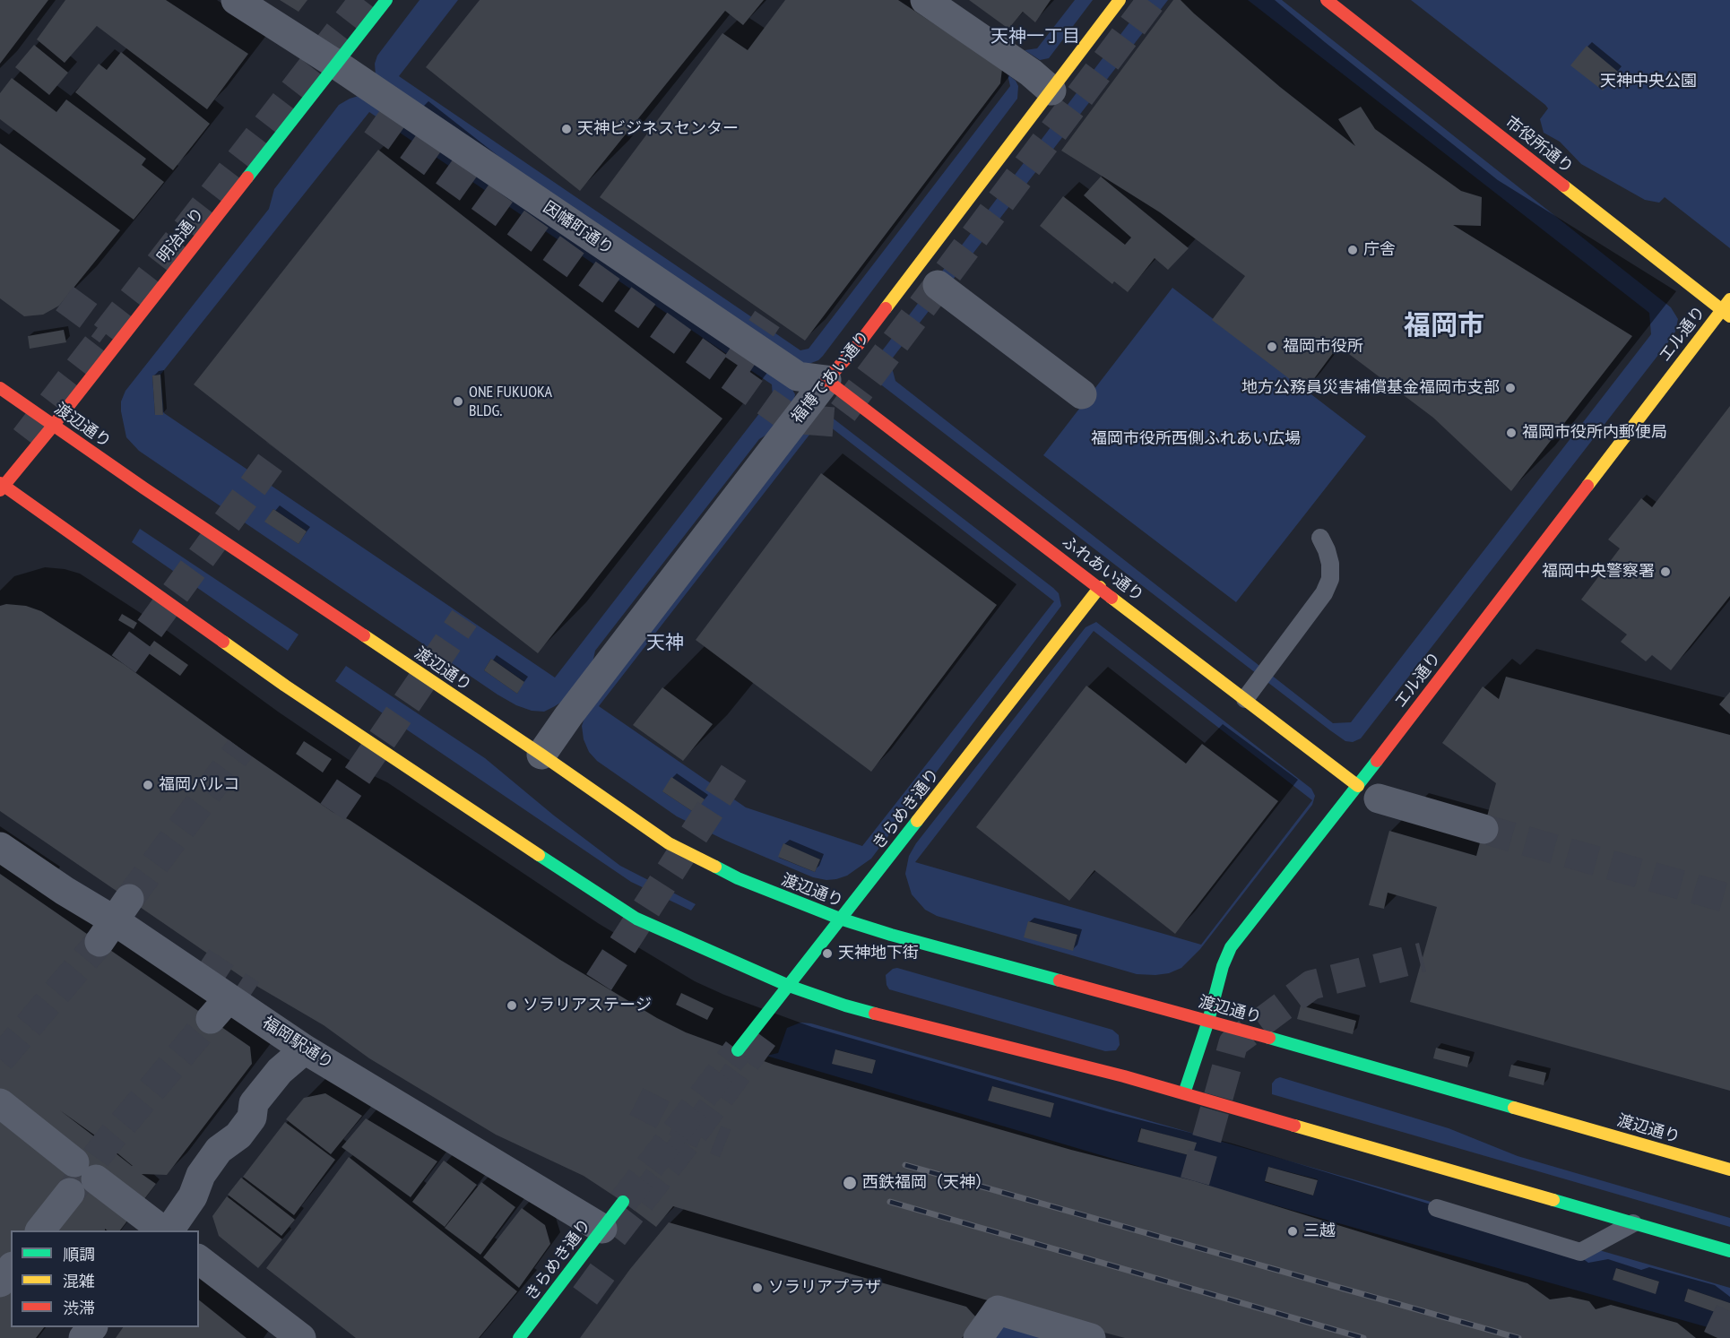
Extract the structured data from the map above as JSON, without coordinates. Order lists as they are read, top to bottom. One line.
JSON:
{"streets":{"street":["市役所通り","因幡町通り","明治通り","エル通り","福博であい通り","渡辺通り","ふれあい通り","きらめき通り","福岡駅通り"]},"crossings":[["市役所通り","エル通り"],["因幡町通り","明治通り"],["因幡町通り","福博であい通り"],["因幡町通り","ふれあい通り"],["明治通り","渡辺通り"],["エル通り","渡辺通り"],["エル通り","ふれあい通り"],["福博であい通り","渡辺通り"],["福博であい通り","ふれあい通り"],["渡辺通り","きらめき通り"],["ふれあい通り","きらめき通り"],["きらめき通り","福岡駅通り"]],"districts":["天神一丁目","福岡市","天神"],"parks":["天神中央公園","福岡市役所西側ふれあい広場"],"places":["天神ビジネスセンター","庁舎","福岡市役所","地方公務員災害補償基金福岡市支部","ONE FUKUOKA BLDG.","福岡市役所内郵便局","福岡中央警察署","福岡パルコ","天神地下街","ソラリアステージ","西鉄福岡（天神）","三越","ソラリアプラザ"],"legend":["順調","混雑","渋滞"]}
